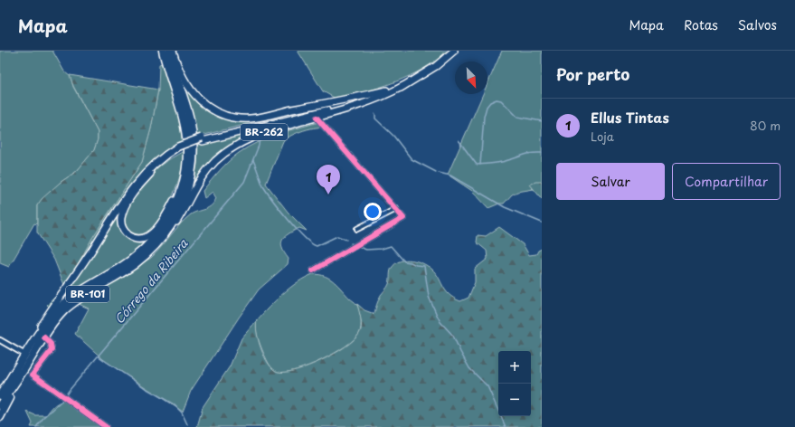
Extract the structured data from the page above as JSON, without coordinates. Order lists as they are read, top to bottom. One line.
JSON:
{"streets":{"highway":["BR-262","BR-101"]},"crossings":[["BR-262","BR-101"]],"water":["Córrego da Ribeira"],"north":"bottom right","page":{"header":"Mapa","nav":["Mapa","Rotas","Salvos"],"heading":"Por perto","list":[{"mark":"1","name":"Ellus Tintas","note":"Loja","value":"80 m"}],"buttons":["Salvar","Compartilhar"],"pins":"1","map_buttons":["+","−"]}}
